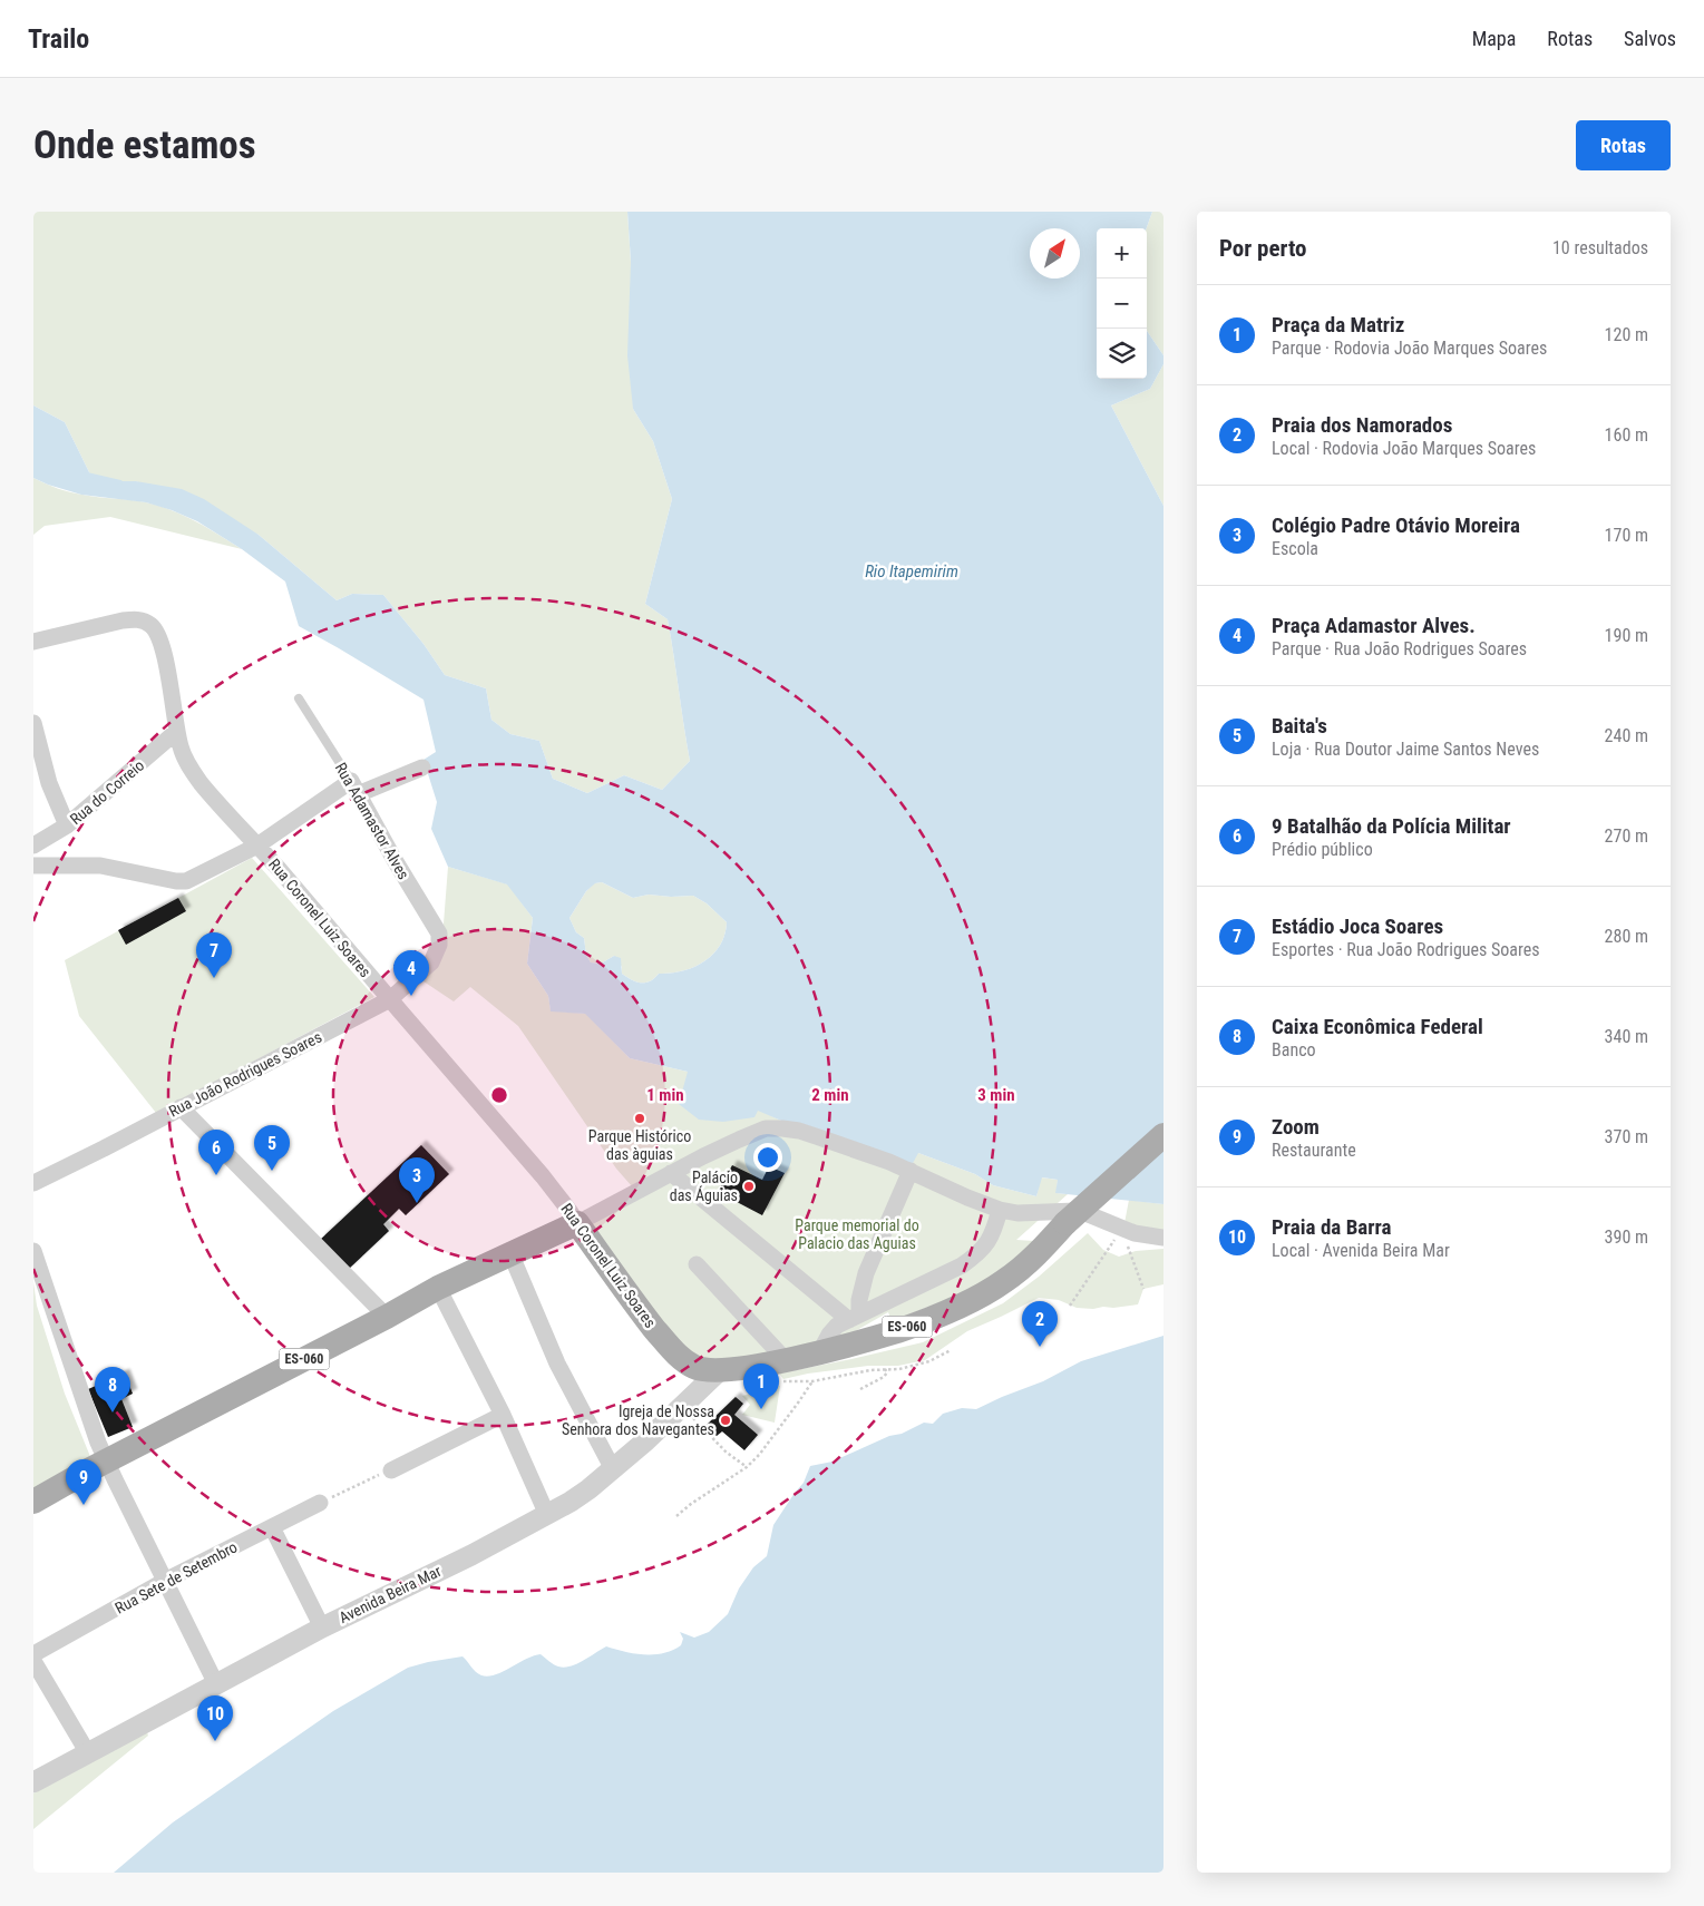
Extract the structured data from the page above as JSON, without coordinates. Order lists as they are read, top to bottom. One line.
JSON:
{"streets":{"main road":["Rua Coronel Luiz Soares","ES-060"],"street":["Rua do Correio","Rua Adamastor Alves","Rua João Rodrigues Soares","Rua Sete de Setembro","Avenida Beira Mar"]},"crossings":[["Rua do Correio","Rua Coronel Luiz Soares"],["Rua Adamastor Alves","Rua João Rodrigues Soares"],["Rua Coronel Luiz Soares","Rua João Rodrigues Soares"],["Rua Coronel Luiz Soares","ES-060"],["Rua Coronel Luiz Soares","Avenida Beira Mar"],["ES-060","Avenida Beira Mar"]],"water":["Rio Itapemirim"],"parks":["Parque memorial do Palacio das Aguias"],"places":["Parque Histórico das àguias","Palácio das Águias","Igreja de Nossa Senhora dos Navegantes"],"north":"top right","page":{"header":"Trailo","nav":["Mapa","Rotas","Salvos"],"buttons":"Rotas","title":"Onde estamos","heading":["Por perto","10 resultados"],"map_buttons":["+","−"],"list":[{"mark":"1","name":"Praça da Matriz","note":"Parque · Rodovia João Marques Soares","value":"120 m"},{"mark":"2","name":"Praia dos Namorados","note":"Local · Rodovia João Marques Soares","value":"160 m"},{"mark":"3","name":"Colégio Padre Otávio Moreira","note":"Escola","value":"170 m"},{"mark":"4","name":"Praça Adamastor Alves.","note":"Parque · Rua João Rodrigues Soares","value":"190 m"},{"mark":"5","name":"Baita's","note":"Loja · Rua Doutor Jaime Santos Neves","value":"240 m"},{"mark":"6","name":"9 Batalhão da Polícia Militar","note":"Prédio público","value":"270 m"},{"mark":"7","name":"Estádio Joca Soares","note":"Esportes · Rua João Rodrigues Soares","value":"280 m"},{"mark":"8","name":"Caixa Econômica Federal","note":"Banco","value":"340 m"},{"mark":"9","name":"Zoom","note":"Restaurante","value":"370 m"},{"mark":"10","name":"Praia da Barra","note":"Local · Avenida Beira Mar","value":"390 m"}],"pins":["7","4","5","6","3","2","1","8","9","10"]},"rings":["1 min","2 min","3 min"]}
